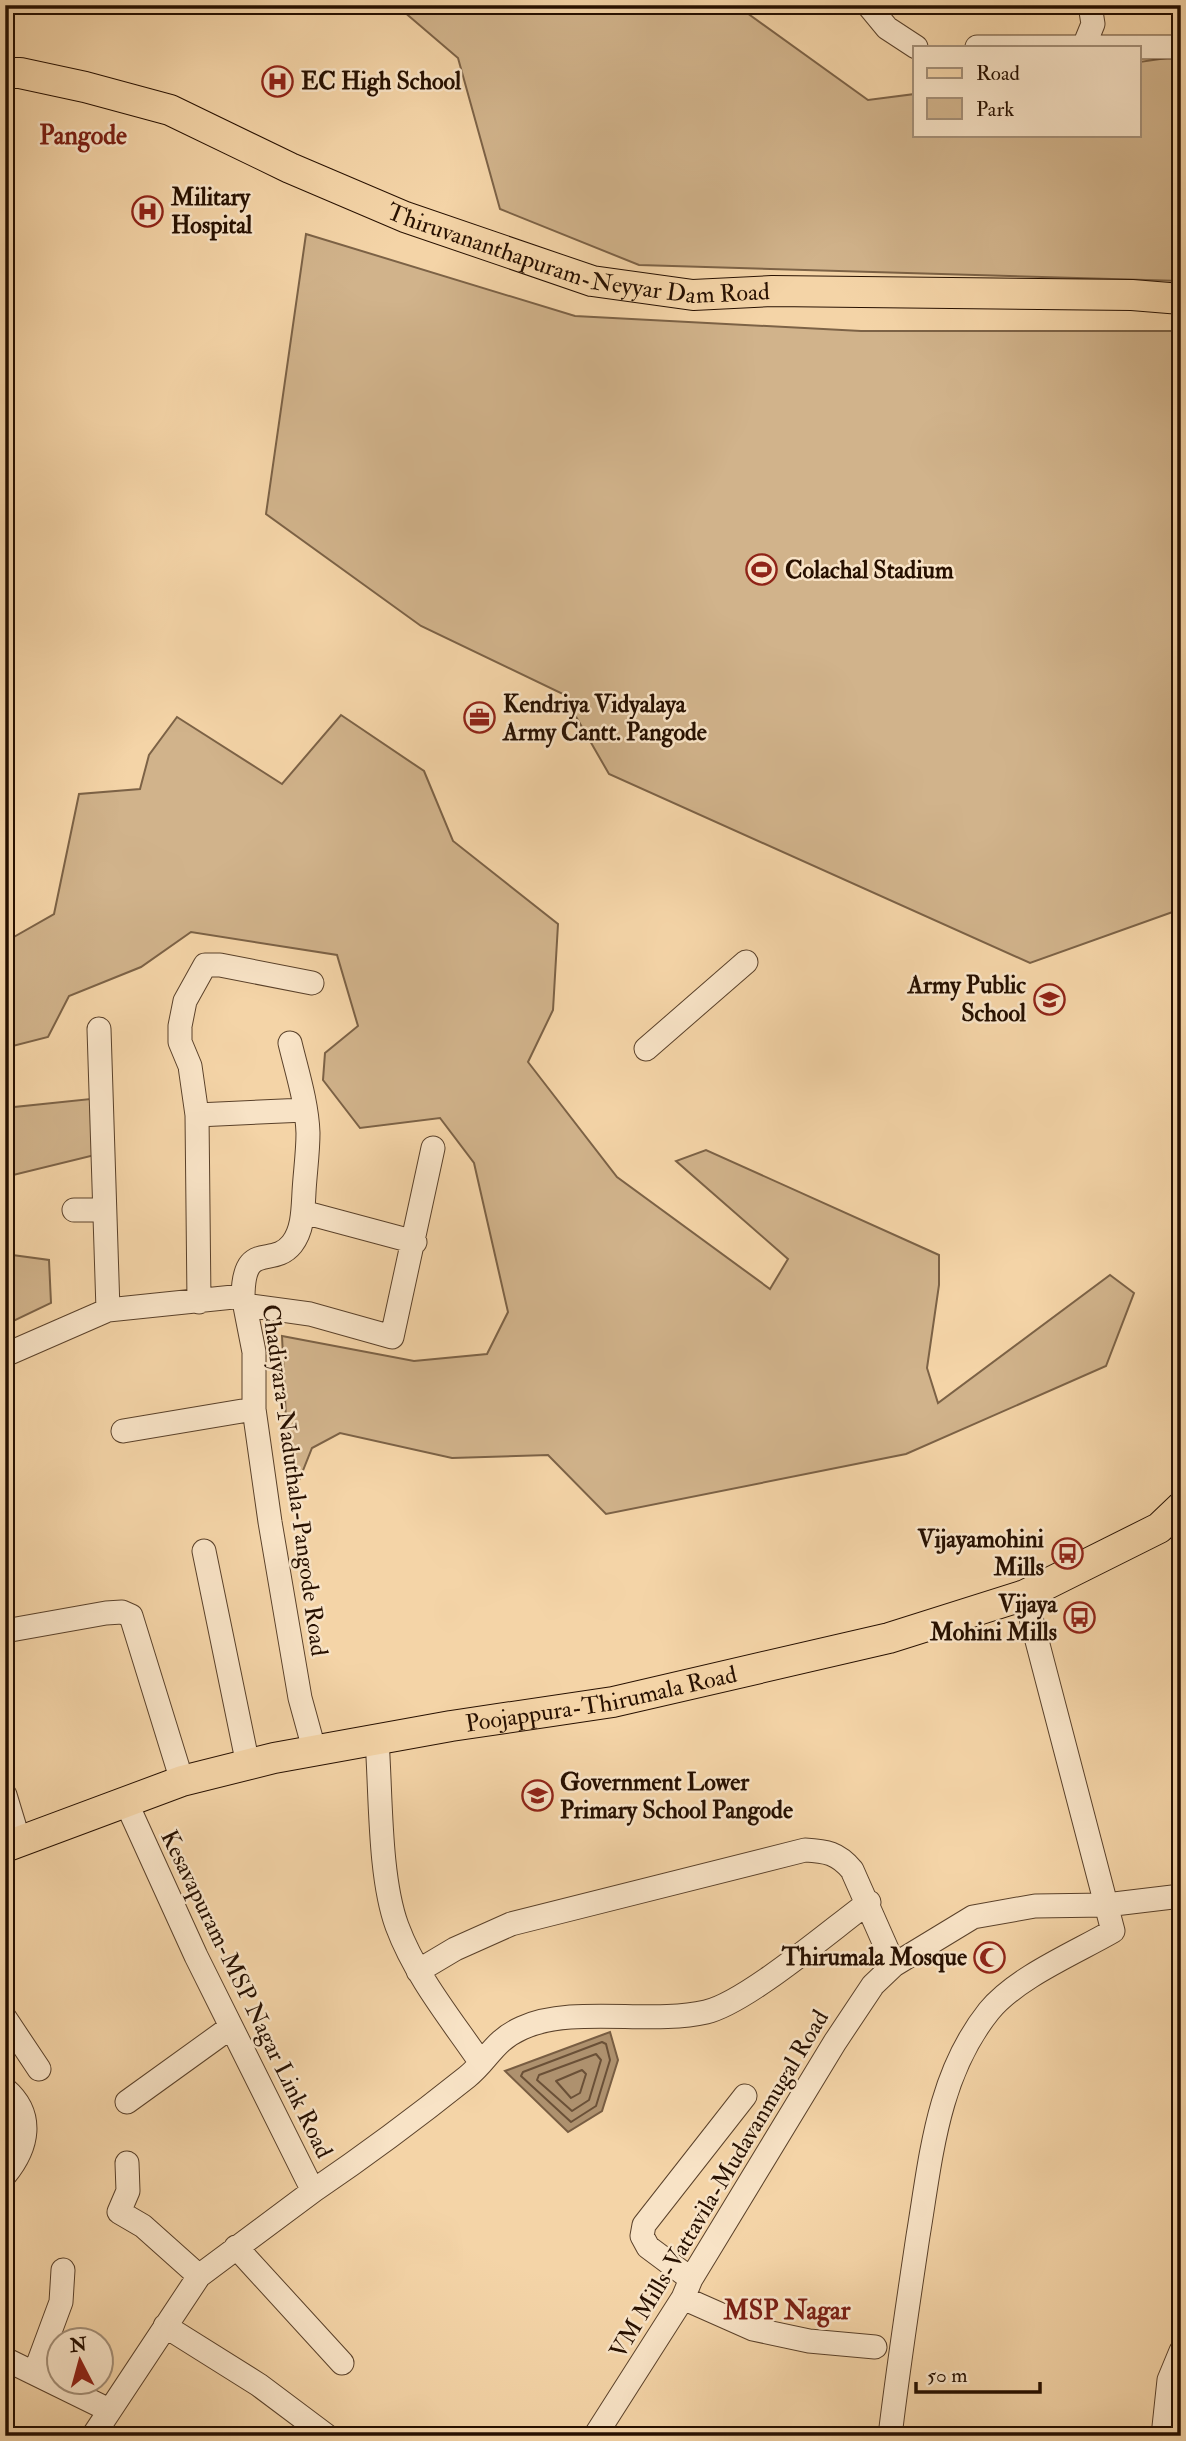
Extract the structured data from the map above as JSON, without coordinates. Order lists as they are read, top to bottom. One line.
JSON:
{"streets":{"main road":["Thiruvananthapuram-Neyyar Dam Road","Poojappura-Thirumala Road"],"street":["Chadiyara-Naduthala-Pangode Road","Kesavapuram-MSP Nagar Link Road","VM Mills-Vattavila-Mudavanmugal Road"]},"crossings":[["Chadiyara-Naduthala-Pangode Road","Poojappura-Thirumala Road"],["Poojappura-Thirumala Road","Kesavapuram-MSP Nagar Link Road"]],"districts":["Pangode","MSP Nagar"],"places":{"hospital":["EC High School","Military Hospital"],"sports":["Colachal Stadium"],"office":["Kendriya Vidyalaya Army Cantt. Pangode"],"school or university":["Army Public School","Government Lower Primary School Pangode"],"bus stop":["Vijayamohini Mills","Vijaya Mohini Mills"],"mosque":["Thirumala Mosque"]},"legend":["Road","Park"],"scale_bar":"50 m","north":"top"}
